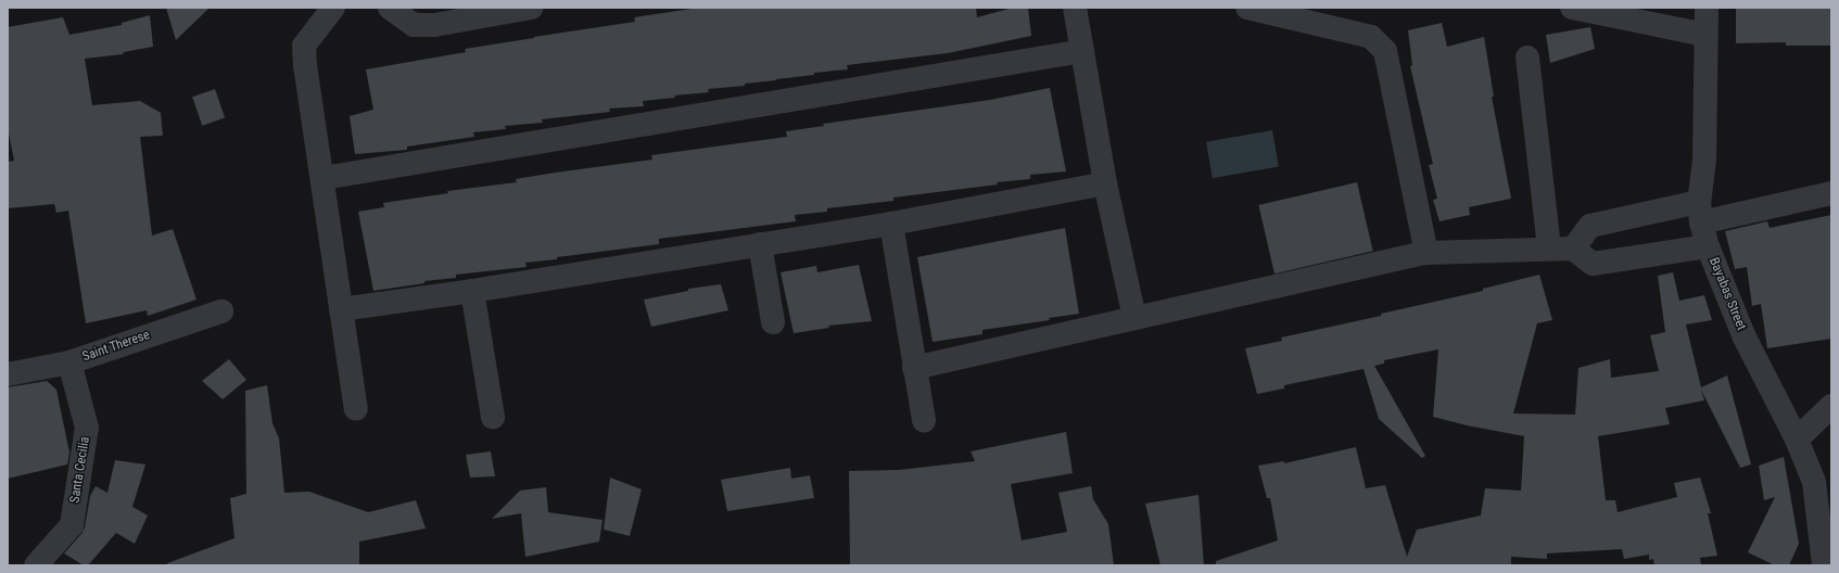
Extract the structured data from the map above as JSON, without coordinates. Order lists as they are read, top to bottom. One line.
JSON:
{"streets":{"street":["Bayabas Street","Saint Therese","Santa Cecilia"]},"crossings":[["Saint Therese","Santa Cecilia"]]}
